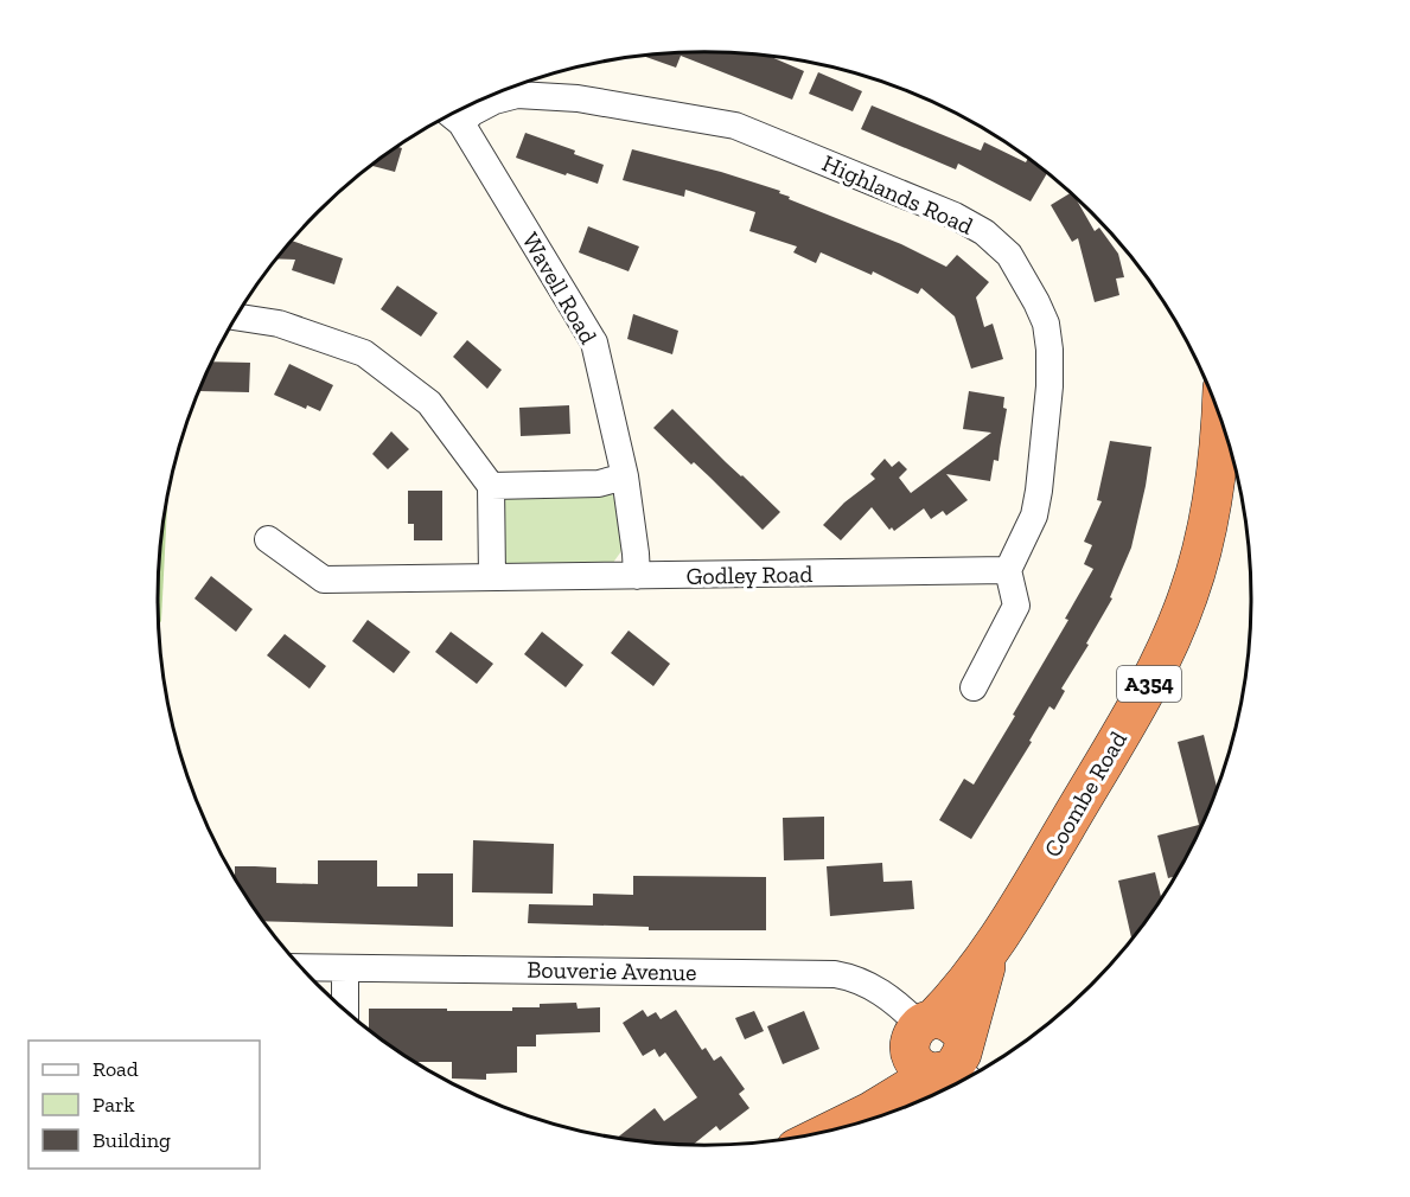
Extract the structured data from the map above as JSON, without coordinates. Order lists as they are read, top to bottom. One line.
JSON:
{"streets":{"highway":["A354","Coombe Road"],"street":["Highlands Road","Wavell Road","Godley Road","Bouverie Avenue"]},"crossings":[["Highlands Road","Wavell Road"],["Highlands Road","Godley Road"],["Wavell Road","Godley Road"],["Coombe Road","Bouverie Avenue"]],"legend":["Road","Park","Building"]}
